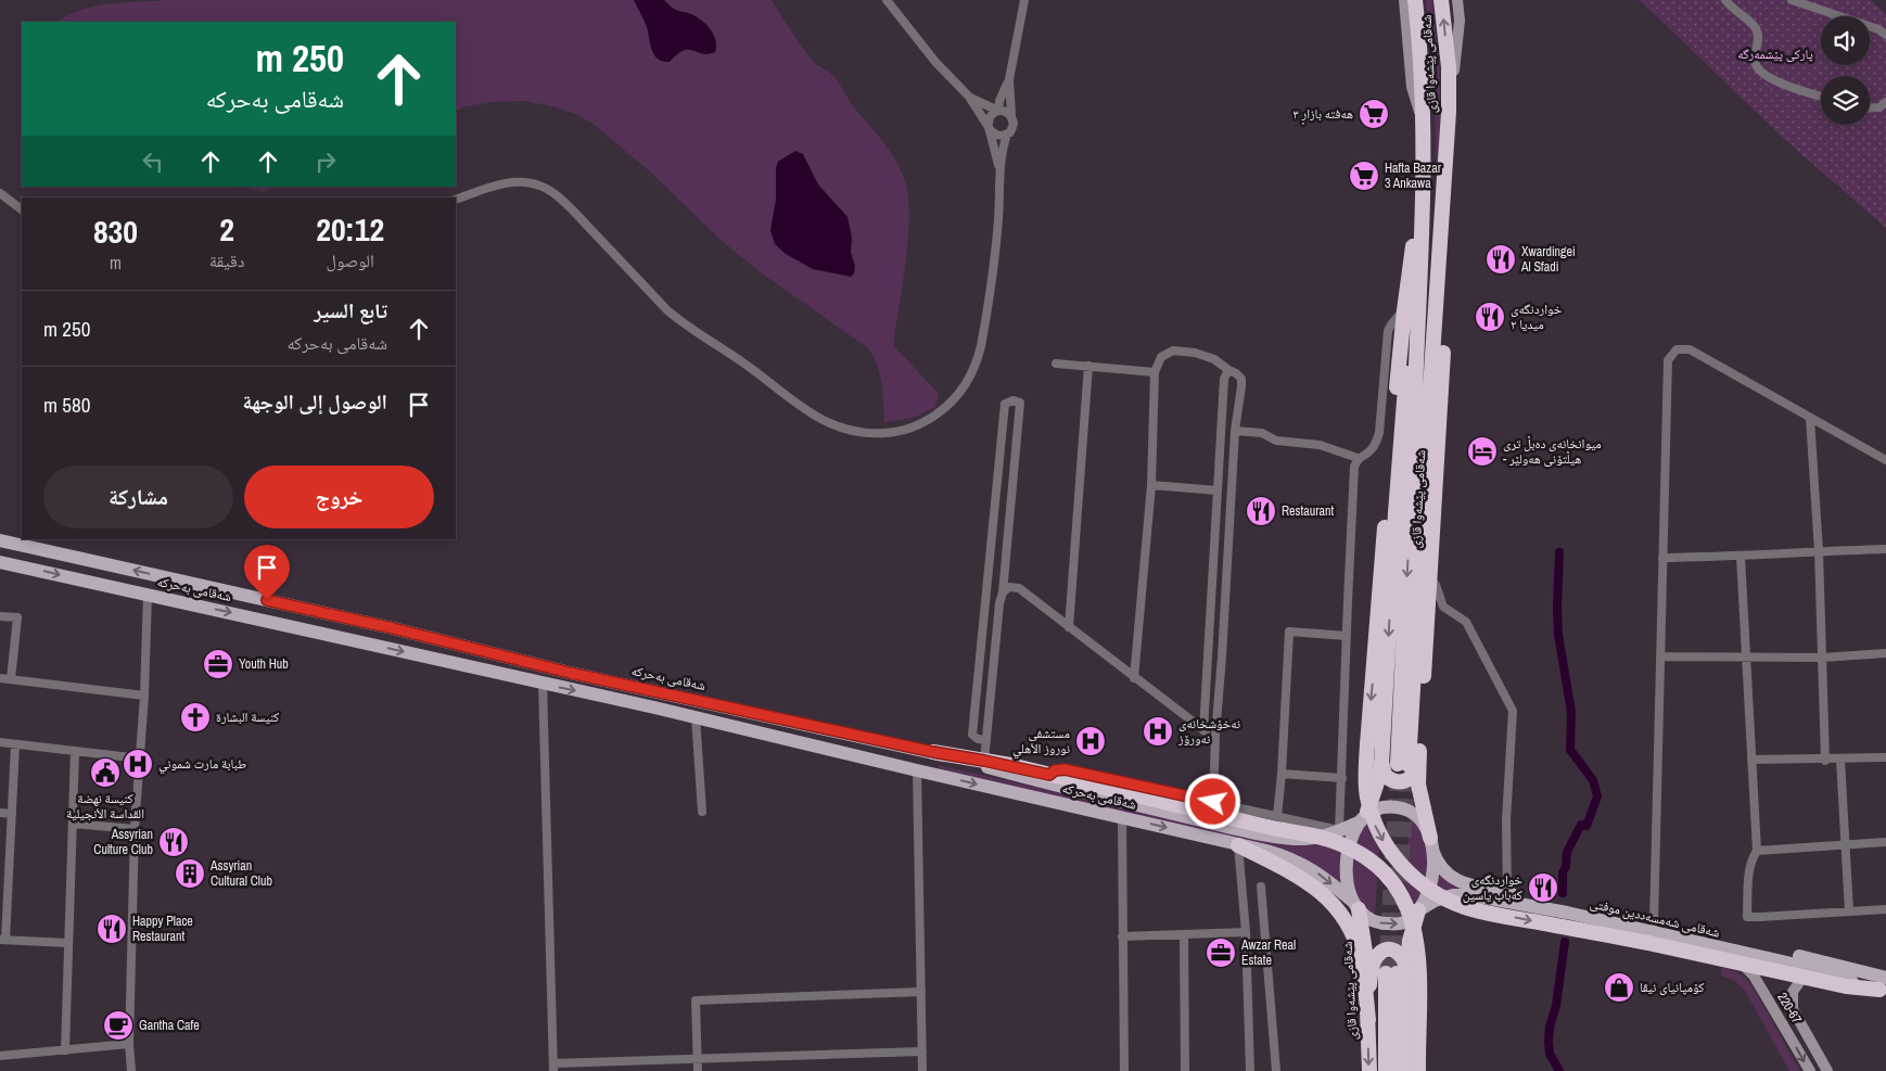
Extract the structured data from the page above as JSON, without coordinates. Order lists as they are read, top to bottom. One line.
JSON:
{"streets":{"highway":["شەقامی پێشەوا قازی"],"main road":["شەقامی بەحرکە","شەقامی شەمسەددین موفتی"],"street":["220-67"]},"crossings":[["شەقامی پێشەوا قازی","شەقامی بەحرکە"],["شەقامی پێشەوا قازی","شەقامی شەمسەددین موفتی"],["شەقامی بەحرکە","شەقامی شەمسەددین موفتی"]],"parks":["پارکی پێشمەرگە"],"places":{"supermarket":["هەفتە بازاڕ ٣","Hafta Bazar 3 Ankawa"],"restaurant":["Xwardingei Al Sfadi","خواردنگەی میدیا ٢","Restaurant","Assyrian Culture Club","خواردنگەی کەباب یاسین","Happy Place Restaurant"],"hotel":["میوانخانەی دەبڵ تری - هیڵتۆنی هەولێر"],"office":["Youth Hub","Awzar Real Estate"],"church":["كنيسة البشارة"],"hospital":["نەخۆشخانەی نەورۆز","مستشفى نوروز الأهلي","طبابة مارت شموني"],"public building":["كنيسة نهضة القداسة الأنجيلية"],"building":["Assyrian Cultural Club"],"shop":["کۆمپانیای نیڤا"],"cafe":["Gantha Cafe"]},"page":{"turn":["250 m","شەقامی بەحرکە"],"eta":["20:12","الوصول","2","دقيقة","830","m"],"list":[{"name":"تابع السير","note":"شەقامی بەحرکە","value":"250 m"},{"name":"الوصول إلى الوجهة","value":"580 m"}],"buttons":["خروج","مشاركة"]}}
